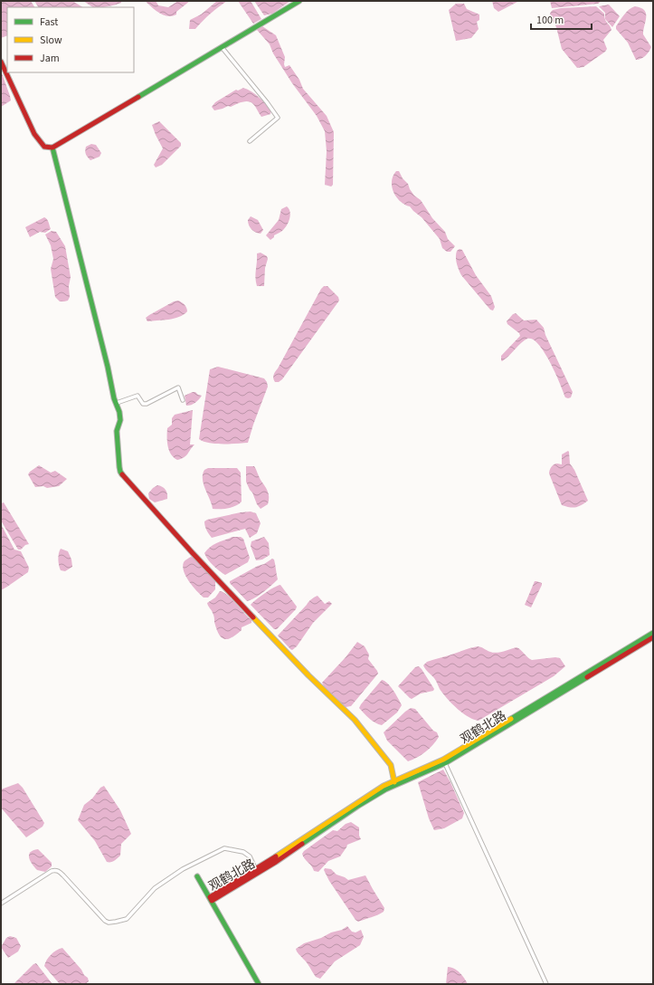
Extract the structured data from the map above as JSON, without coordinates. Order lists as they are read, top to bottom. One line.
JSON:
{"streets":{"street":["观鹤北路"]},"legend":["Fast","Slow","Jam"],"scale_bar":"100 m"}
